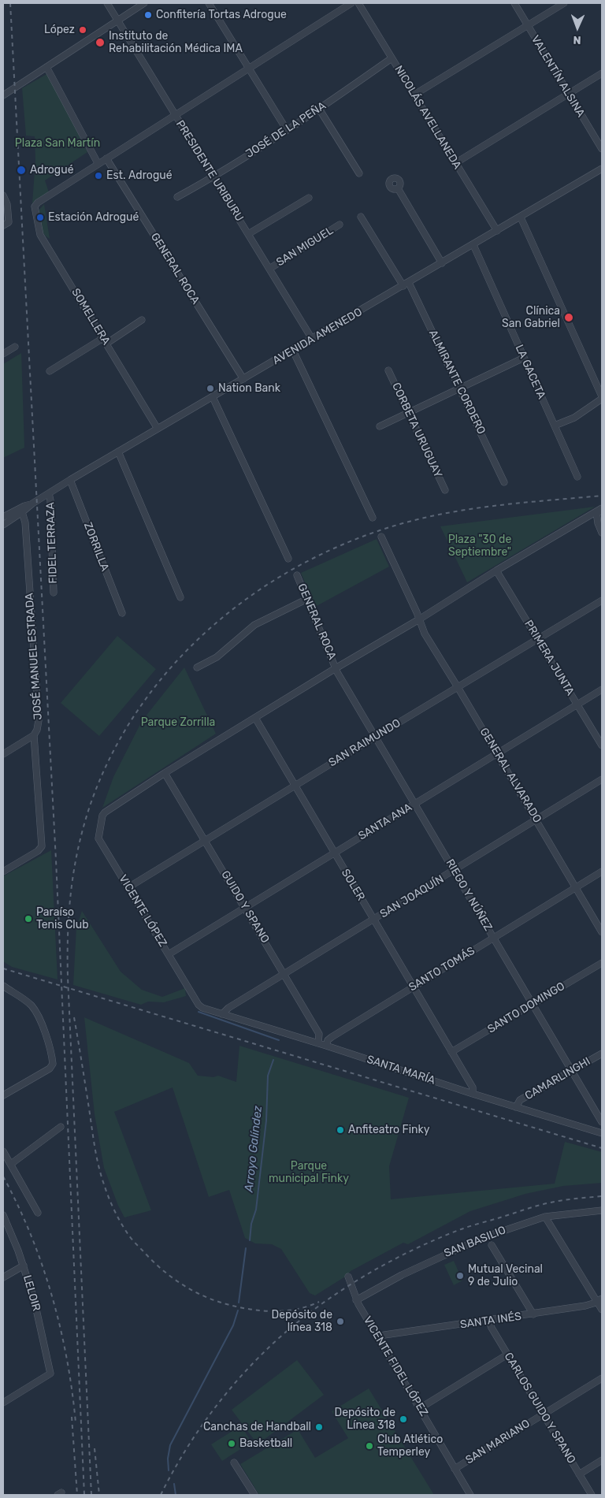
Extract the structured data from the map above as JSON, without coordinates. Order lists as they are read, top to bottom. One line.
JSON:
{"streets":{"street":["VALENTÍN ALSINA","NICOLÁS AVELLANEDA","JOSÉ DE LA PEÑA","PRESIDENTE URIBURU","SAN MIGUEL","GENERAL ROCA","SOMELLERA","AVENIDA AMENEDO","LA GACETA","ALMIRANTE CORDERO","CORBETA URUGUAY","FIDEL TERRAZA","ZORRILLA","JOSÉ MANUEL ESTRADA","PRIMERA JUNTA","SAN RAIMUNDO","GENERAL ALVARADO","SANTA ANA","SOLER","RIEGO Y NÚÑEZ","SAN JOAQUÍN","GUIDO Y SPANO","VICENTE LÓPEZ","SANTO TOMÁS","SANTO DOMINGO","SANTA MARÍA","CAMARLINGHI","SAN BASILIO","LELOIR","SANTA INÉS","VICENTE FIDEL LÓPEZ","CARLOS GUIDO Y SPANO","SAN MARIANO"]},"crossings":[["NICOLÁS AVELLANEDA","JOSÉ DE LA PEÑA"],["NICOLÁS AVELLANEDA","AVENIDA AMENEDO"],["JOSÉ DE LA PEÑA","PRESIDENTE URIBURU"],["PRESIDENTE URIBURU","SAN MIGUEL"],["PRESIDENTE URIBURU","AVENIDA AMENEDO"],["GENERAL ROCA","AVENIDA AMENEDO"],["GENERAL ROCA","RIEGO Y NÚÑEZ"],["SOMELLERA","AVENIDA AMENEDO"],["AVENIDA AMENEDO","LA GACETA"],["AVENIDA AMENEDO","ALMIRANTE CORDERO"],["AVENIDA AMENEDO","FIDEL TERRAZA"],["AVENIDA AMENEDO","ZORRILLA"],["AVENIDA AMENEDO","JOSÉ MANUEL ESTRADA"],["PRIMERA JUNTA","SAN RAIMUNDO"],["PRIMERA JUNTA","SANTA ANA"],["SAN RAIMUNDO","GENERAL ALVARADO"],["SAN RAIMUNDO","SOLER"],["SAN RAIMUNDO","RIEGO Y NÚÑEZ"],["SAN RAIMUNDO","GUIDO Y SPANO"],["SAN RAIMUNDO","VICENTE LÓPEZ"],["GENERAL ALVARADO","SANTA ANA"],["GENERAL ALVARADO","SAN JOAQUÍN"],["GENERAL ALVARADO","SANTO TOMÁS"],["SANTA ANA","SOLER"],["SANTA ANA","RIEGO Y NÚÑEZ"],["SANTA ANA","GUIDO Y SPANO"],["SANTA ANA","VICENTE LÓPEZ"],["SOLER","SAN JOAQUÍN"],["SOLER","SANTO TOMÁS"],["SOLER","SANTO DOMINGO"],["SOLER","SANTA MARÍA"],["RIEGO Y NÚÑEZ","SAN JOAQUÍN"],["RIEGO Y NÚÑEZ","SANTO TOMÁS"],["RIEGO Y NÚÑEZ","SANTO DOMINGO"],["RIEGO Y NÚÑEZ","CAMARLINGHI"],["SAN JOAQUÍN","GUIDO Y SPANO"],["SAN JOAQUÍN","SANTA MARÍA"],["GUIDO Y SPANO","VICENTE LÓPEZ"],["GUIDO Y SPANO","SANTA MARÍA"],["VICENTE LÓPEZ","SANTA MARÍA"],["SANTO TOMÁS","SANTA MARÍA"],["SANTA MARÍA","CAMARLINGHI"],["SAN BASILIO","VICENTE FIDEL LÓPEZ"],["SANTA INÉS","VICENTE FIDEL LÓPEZ"],["SANTA INÉS","CARLOS GUIDO Y SPANO"],["VICENTE FIDEL LÓPEZ","SAN MARIANO"],["CARLOS GUIDO Y SPANO","SAN MARIANO"]],"water":["Arroyo Galíndez"],"parks":["Plaza San Martín","Plaza \"30 de Septiembre\"","Parque Zorrilla","Parque municipal Finky"],"places":["Confitería Tortas Adrogue","López","Instituto de Rehabilitación Médica IMA","Adrogué","Est. Adrogué","Estación Adrogué","Clínica San Gabriel","Nation Bank","Paraíso Tenis Club","Anfiteatro Finky","Mutual Vecinal 9 de Julio","Depósito de línea 318","Depósito de Línea 318","Canchas de Handball","Basketball","Club Atlético Temperley"],"north":"bottom"}
